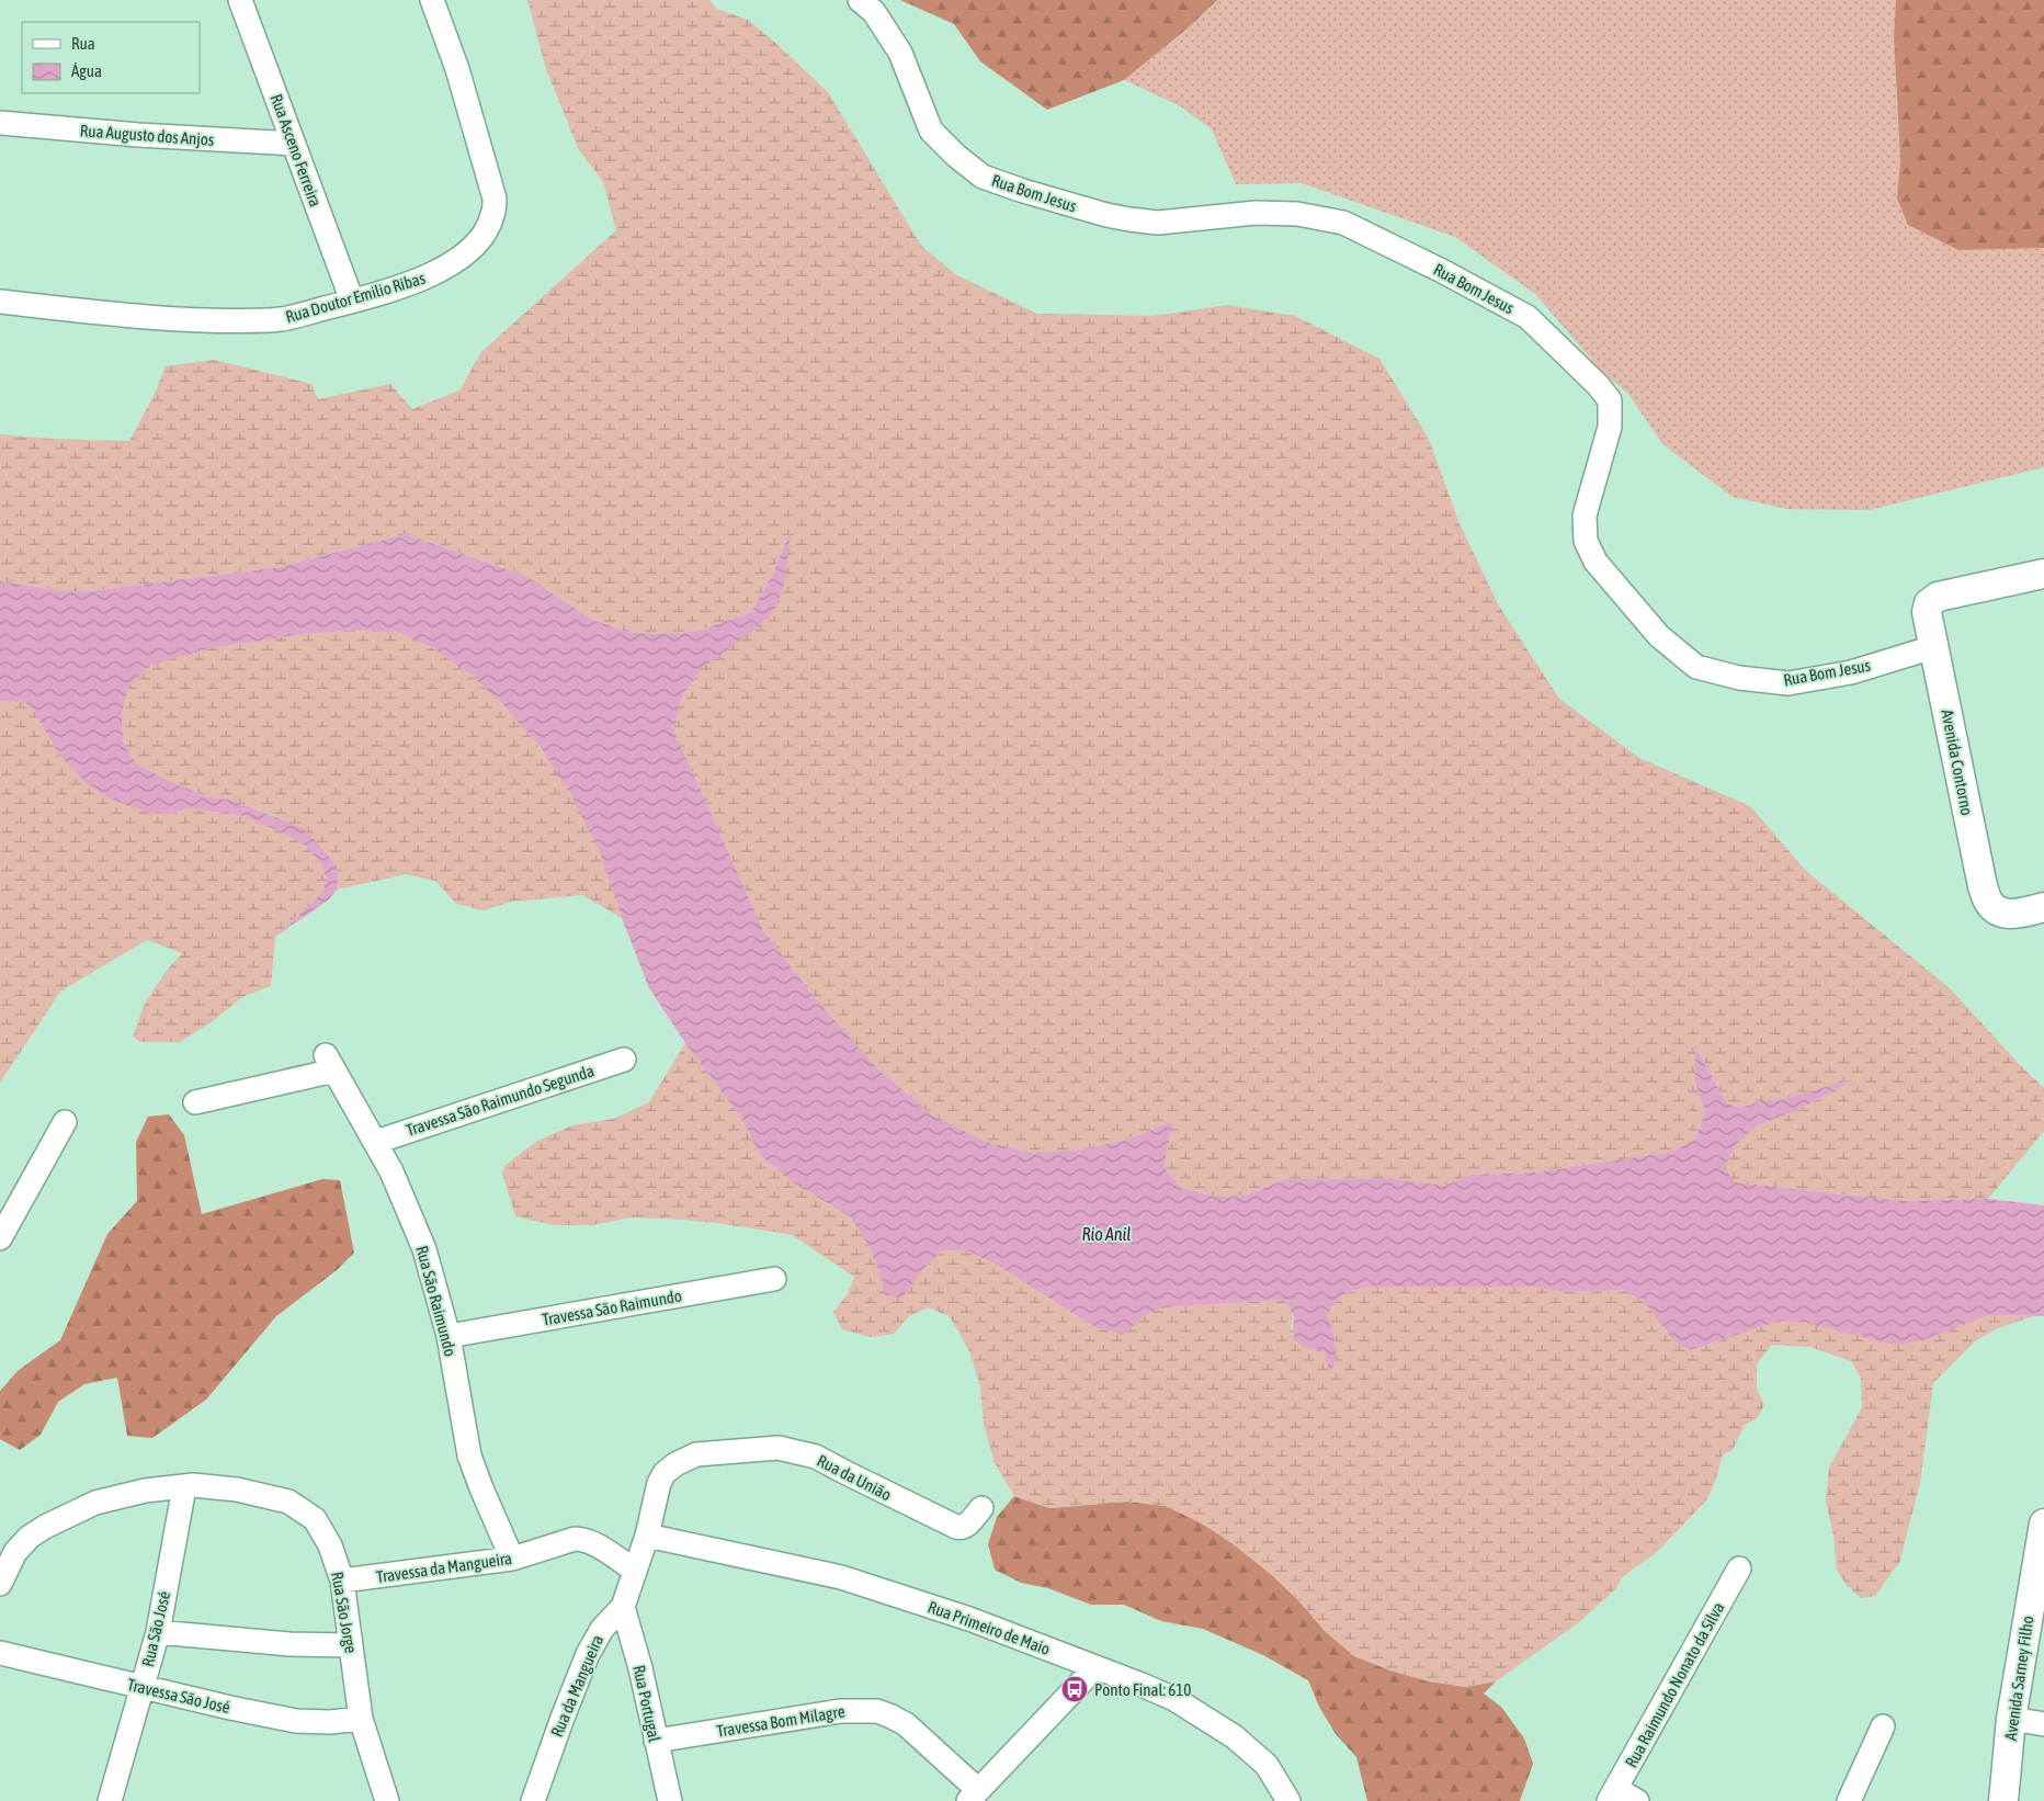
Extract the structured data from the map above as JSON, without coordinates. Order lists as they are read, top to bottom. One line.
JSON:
{"streets":{"street":["Rua Augusto dos Anjos","Rua Asceno Ferreira","Rua Bom Jesus","Rua Doutor Emilio Ribas","Avenida Contorno","Travessa São Raimundo Segunda","Rua São Raimundo","Travessa São Raimundo","Rua da União","Travessa da Mangueira","Rua São Jorge","Rua Primeiro de Maio","Rua São José","Avenida Sarney Filho","Rua Raimundo Nonato da Silva","Rua da Mangueira","Travessa São José","Rua Portugal","Travessa Bom Milagre"]},"crossings":[["Rua Augusto dos Anjos","Rua Asceno Ferreira"],["Rua Asceno Ferreira","Rua Doutor Emilio Ribas"],["Rua Bom Jesus","Avenida Contorno"],["Travessa São Raimundo Segunda","Rua São Raimundo"],["Rua São Raimundo","Travessa São Raimundo"],["Rua São Raimundo","Travessa da Mangueira"],["Rua da União","Rua da Mangueira"],["Travessa da Mangueira","Rua São Jorge"],["Travessa da Mangueira","Rua da Mangueira"],["Rua São Jorge","Rua São José"],["Rua São Jorge","Travessa São José"],["Rua Primeiro de Maio","Rua da Mangueira"],["Rua São José","Travessa São José"],["Rua da Mangueira","Rua Portugal"],["Rua Portugal","Travessa Bom Milagre"]],"water":["Rio Anil"],"places":{"bus stop":["Ponto Final: 610"]},"legend":["Rua","Água"]}
